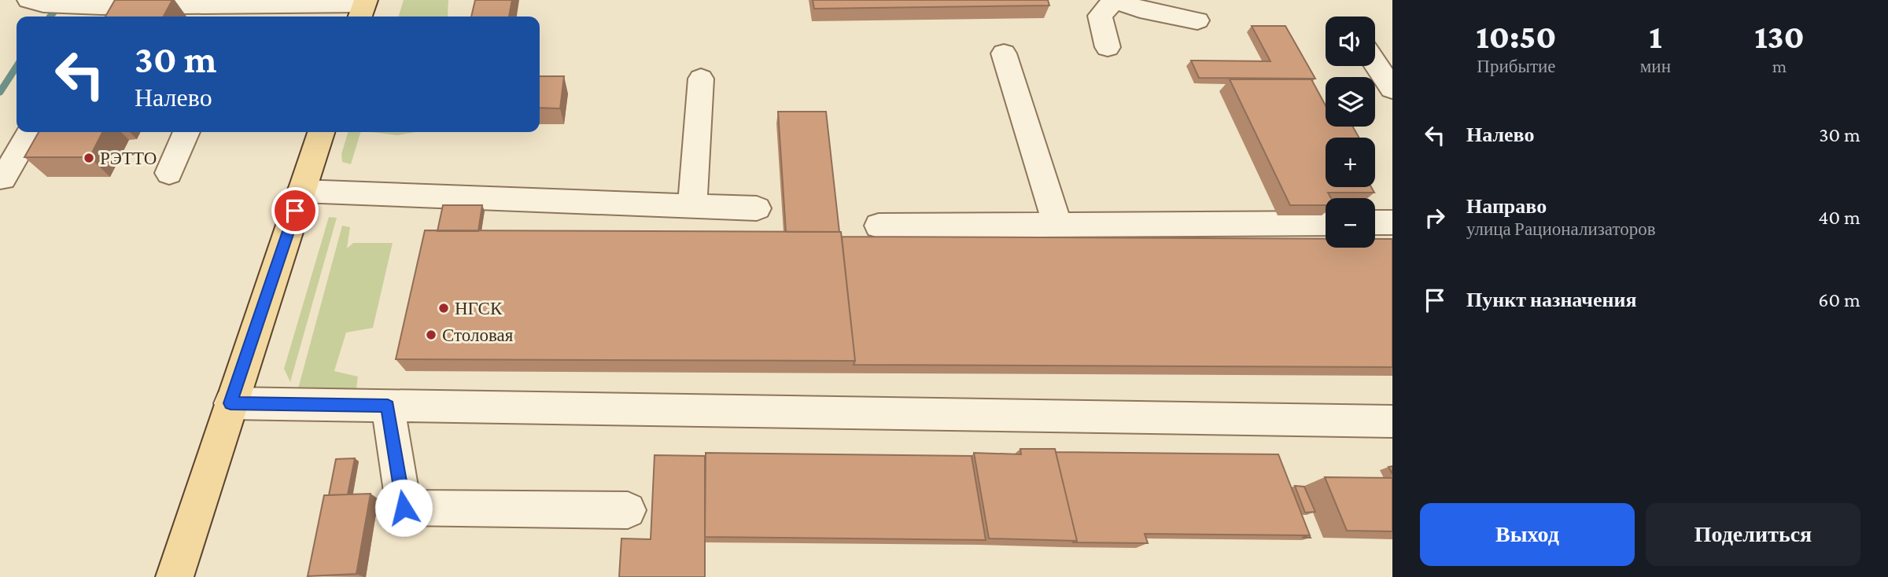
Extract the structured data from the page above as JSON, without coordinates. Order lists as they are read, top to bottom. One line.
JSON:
{"places":["РЭТТО","НГСК","Столовая"],"page":{"eta":["10:50","Прибытие","1","мин","130","m"],"map_buttons":["+","−"],"turn":["30 m","Налево"],"list":[{"name":"Налево","value":"30 m"},{"name":"Направо","note":"улица Рационализаторов","value":"40 m"},{"name":"Пункт назначения","value":"60 m"}],"buttons":["Выход","Поделиться"]}}
